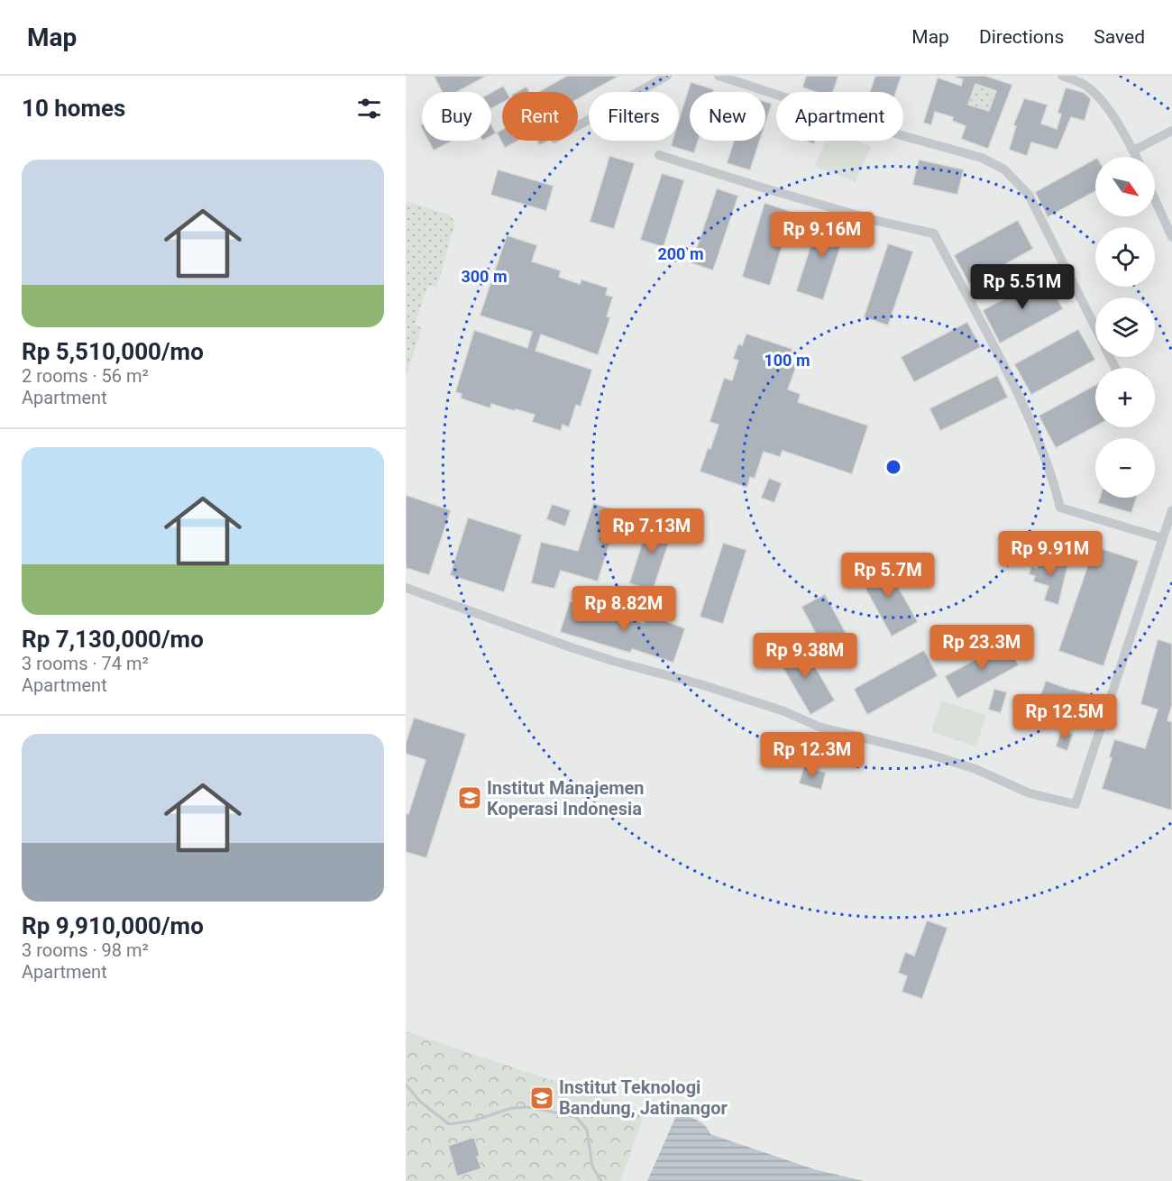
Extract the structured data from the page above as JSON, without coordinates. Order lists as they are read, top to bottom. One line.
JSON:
{"places":{"school or university":["Institut Manajemen Koperasi Indonesia","Institut Teknologi Bandung, Jatinangor"]},"north":"bottom right","page":{"header":"Map","nav":["Map","Directions","Saved"],"heading":"10 homes","chip":["Buy","Rent","Filters","New","Apartment"],"list":[{"name":"Rp 5,510,000/mo","note":"2 rooms · 56 m² · Apartment"},{"name":"Rp 7,130,000/mo","note":"3 rooms · 74 m² · Apartment"},{"name":"Rp 9,910,000/mo","note":"3 rooms · 98 m² · Apartment"}],"map_buttons":["+","−"],"price":["Rp 9.16M","Rp 5.51M","Rp 7.13M","Rp 9.91M","Rp 5.7M","Rp 8.82M","Rp 23.3M","Rp 9.38M","Rp 12.5M","Rp 12.3M"]},"rings":["200 m","300 m","100 m"]}
